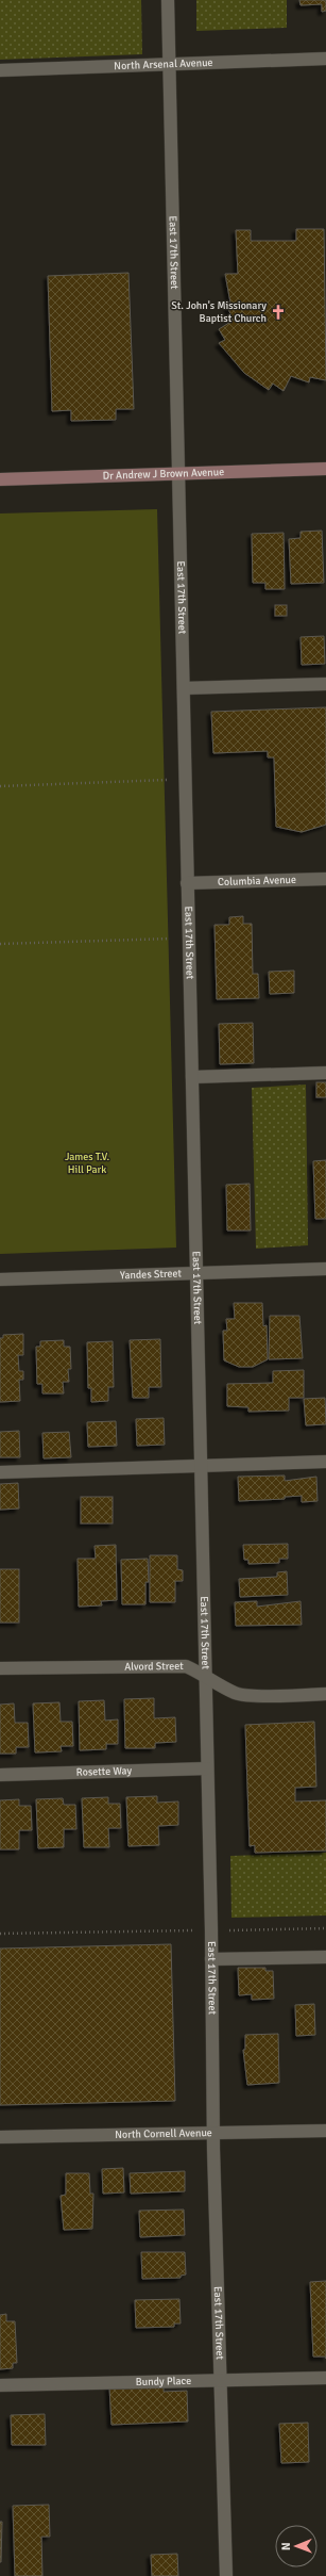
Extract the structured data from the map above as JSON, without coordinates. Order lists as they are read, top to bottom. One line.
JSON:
{"streets":{"main road":["Dr Andrew J Brown Avenue"],"street":["North Arsenal Avenue","East 17th Street","Columbia Avenue","Yandes Street","Alvord Street","Rosette Way","North Cornell Avenue","Bundy Place"]},"crossings":[["North Arsenal Avenue","East 17th Street"],["East 17th Street","Dr Andrew J Brown Avenue"],["East 17th Street","Columbia Avenue"],["East 17th Street","Yandes Street"],["East 17th Street","Alvord Street"],["East 17th Street","Rosette Way"],["East 17th Street","North Cornell Avenue"],["East 17th Street","Bundy Place"]],"parks":["James T.V. Hill Park"],"places":{"church":["St. John's Missionary Baptist Church"]},"north":"left"}
